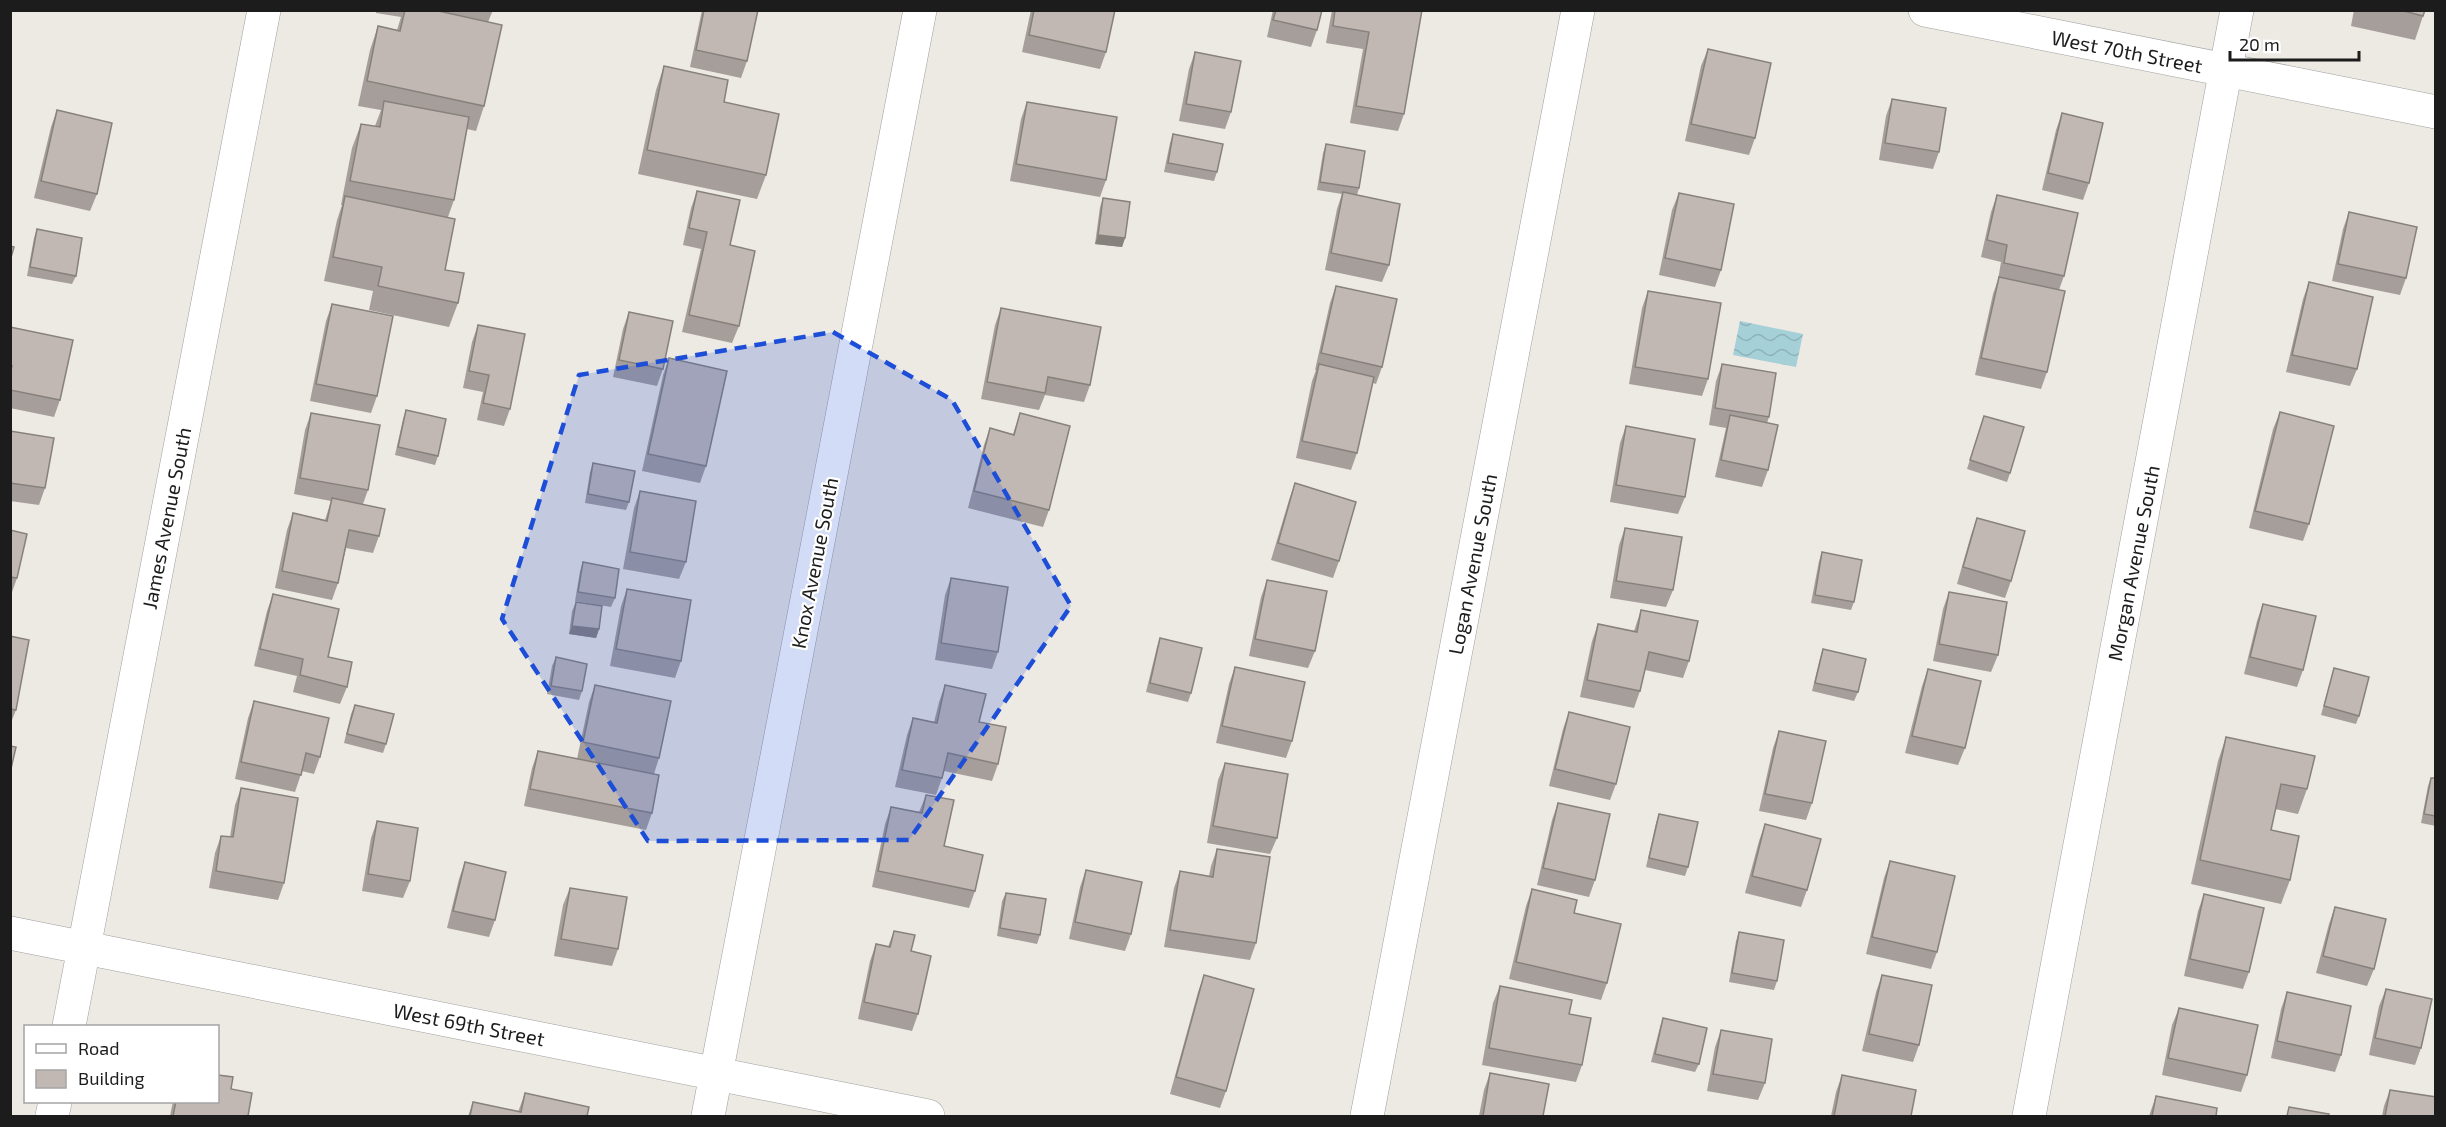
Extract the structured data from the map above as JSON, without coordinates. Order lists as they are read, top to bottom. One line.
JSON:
{"streets":{"street":["West 70th Street","James Avenue South","Knox Avenue South","Morgan Avenue South","Logan Avenue South","West 69th Street"]},"crossings":[["West 70th Street","Morgan Avenue South"],["James Avenue South","West 69th Street"],["Knox Avenue South","West 69th Street"]],"legend":["Road","Building"],"scale_bar":"20 m"}
